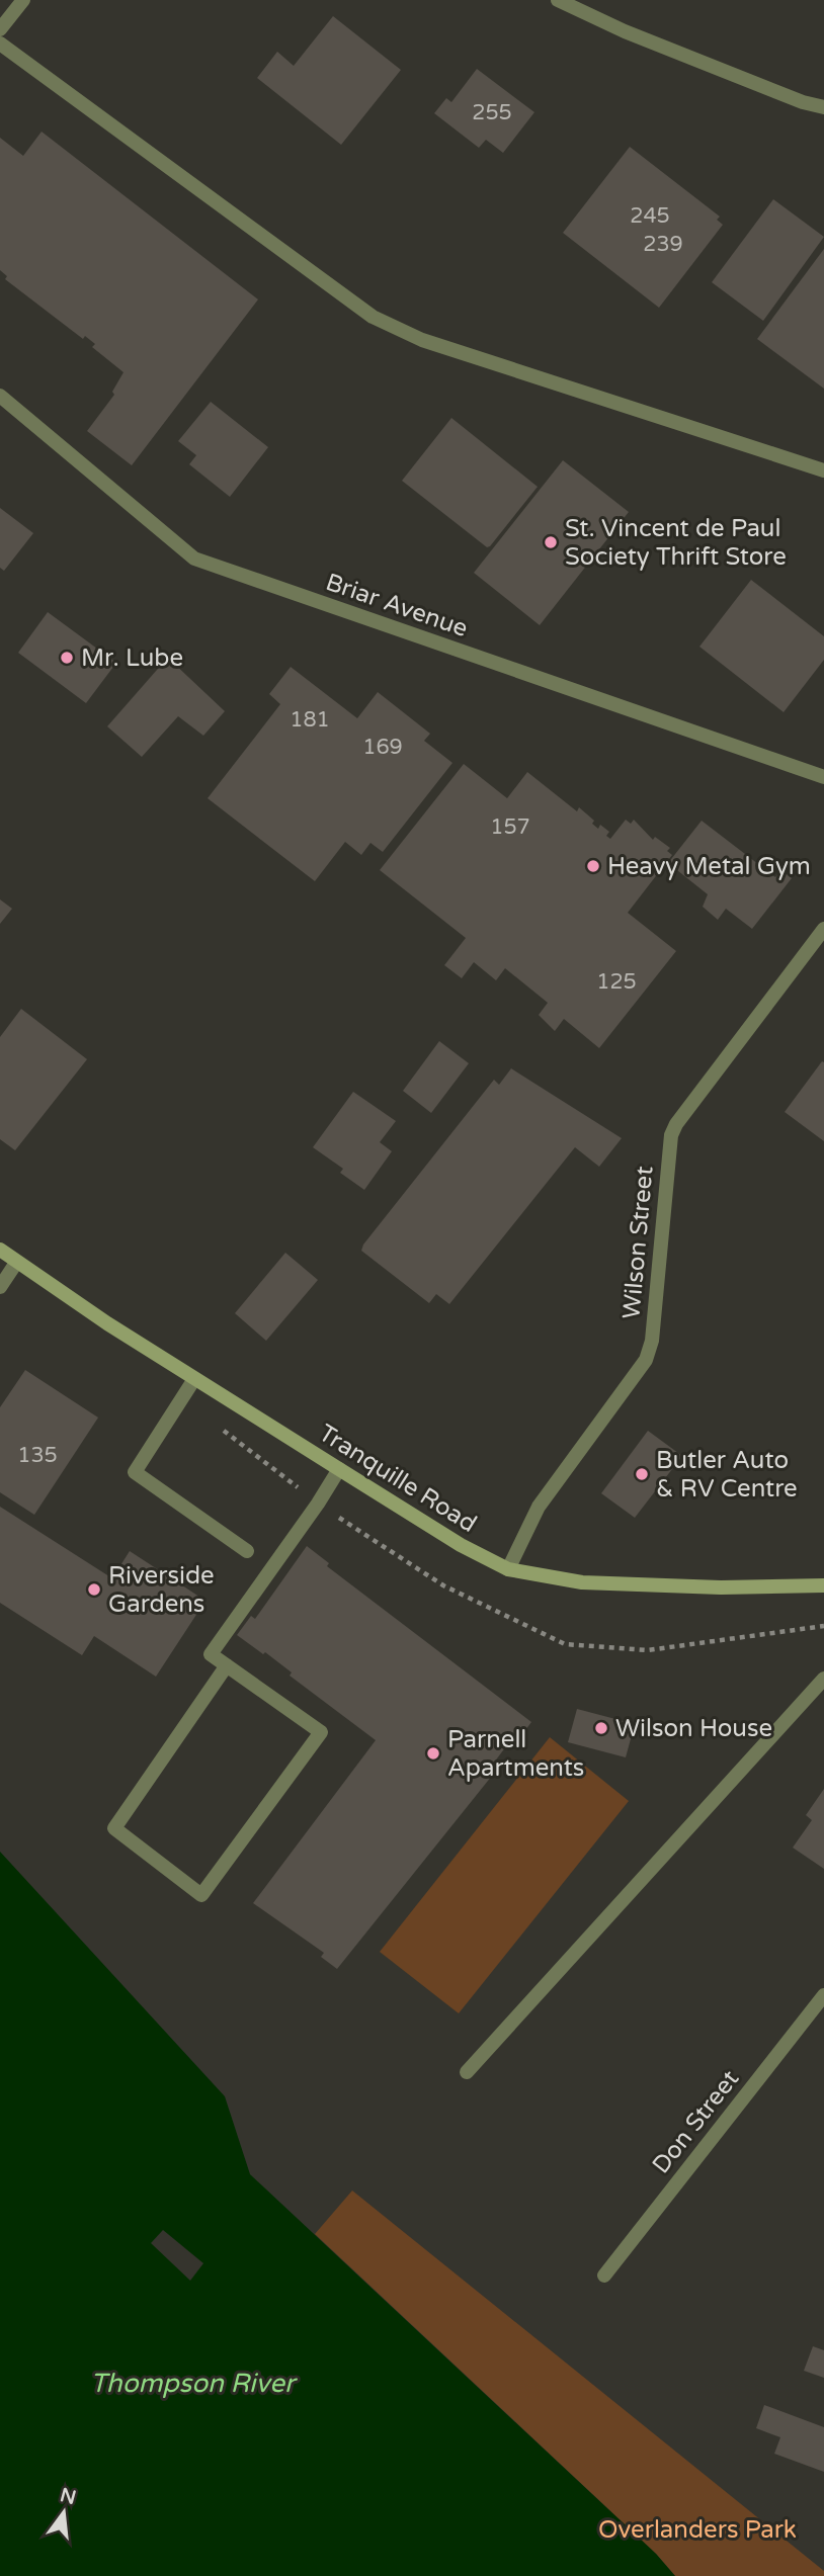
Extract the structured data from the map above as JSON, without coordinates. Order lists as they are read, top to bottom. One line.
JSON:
{"streets":{"main road":["Tranquille Road"],"street":["Briar Avenue","Wilson Street","Don Street"]},"crossings":[["Wilson Street","Tranquille Road"]],"water":["Thompson River"],"parks":["Overlanders Park"],"places":["St. Vincent de Paul Society Thrift Store","Mr. Lube","Heavy Metal Gym","Butler Auto & RV Centre","Riverside Gardens","Wilson House","Parnell Apartments"],"house_numbers":["255","245","239","181","169","157","125","135"],"north":"top"}
